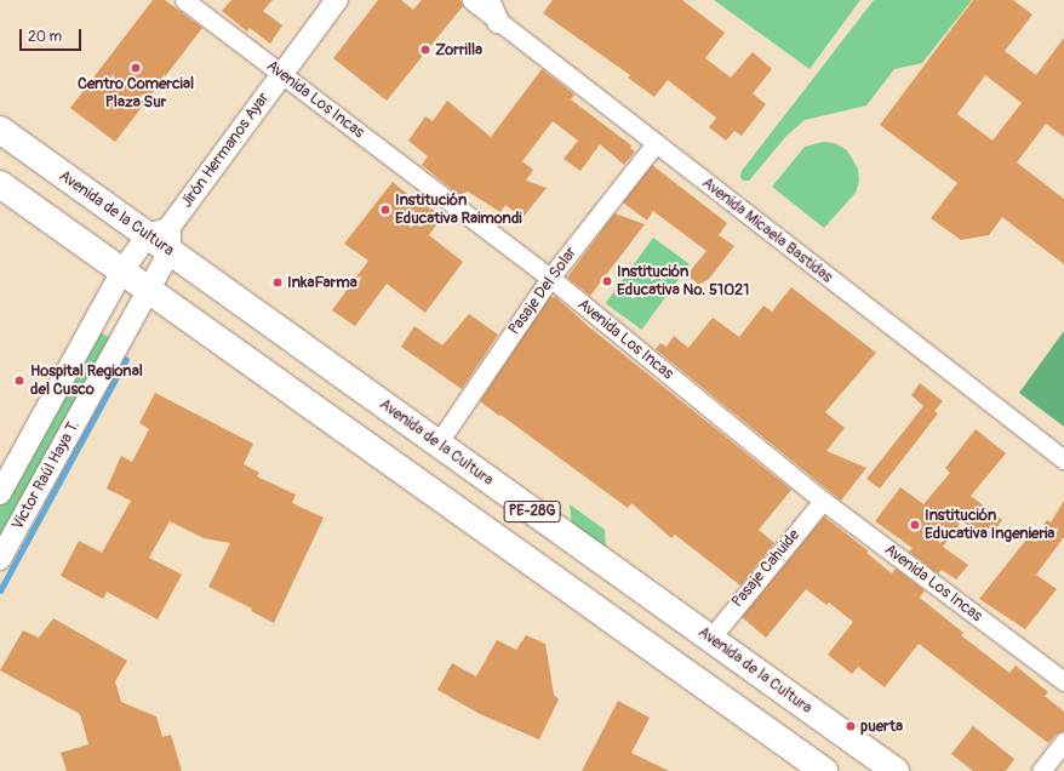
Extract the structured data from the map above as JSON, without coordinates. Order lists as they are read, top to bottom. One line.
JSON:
{"streets":{"highway":["Avenida de la Cultura","PE-28G"],"street":["Avenida Los Incas","Jirón Hermanos Ayar","Avenida Micaela Bastidas","Pasaje Del Solar","Victor Raúl Haya T.","Pasaje Cahuide"]},"crossings":[["Avenida Los Incas","Jirón Hermanos Ayar"],["Avenida Los Incas","Pasaje Del Solar"],["Avenida Los Incas","Pasaje Cahuide"],["Jirón Hermanos Ayar","Avenida de la Cultura"],["Jirón Hermanos Ayar","Victor Raúl Haya T."],["Avenida de la Cultura","Pasaje Del Solar"],["Avenida de la Cultura","Victor Raúl Haya T."],["Avenida de la Cultura","Pasaje Cahuide"],["Avenida Micaela Bastidas","Pasaje Del Solar"],["Victor Raúl Haya T.","PE-28G"]],"places":["Zorrilla","Centro Comercial Plaza Sur","Institución Educativa Raimondi","Institución Educativa No. 51021","InkaFarma","Hospital Regional del Cusco","Institución Educativa Ingenieria","puerta"],"scale_bar":"20 m"}
